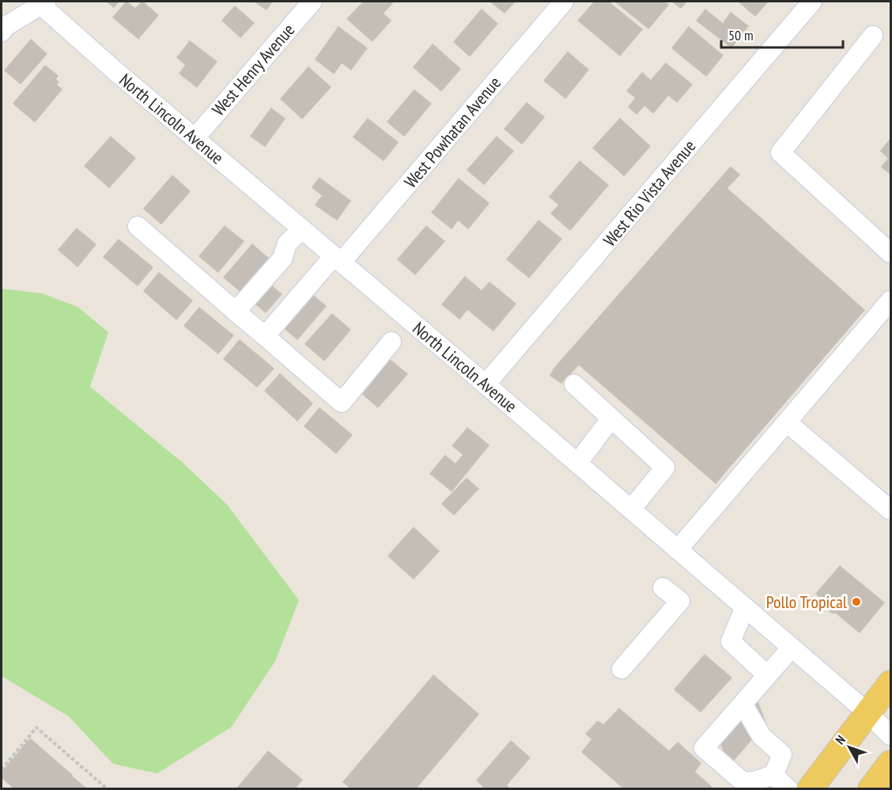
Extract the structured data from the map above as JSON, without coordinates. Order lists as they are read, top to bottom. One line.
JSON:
{"streets":{"street":["West Henry Avenue","North Lincoln Avenue","West Powhatan Avenue","West Rio Vista Avenue"]},"crossings":[["West Henry Avenue","North Lincoln Avenue"],["North Lincoln Avenue","West Powhatan Avenue"],["North Lincoln Avenue","West Rio Vista Avenue"]],"places":["Pollo Tropical"],"scale_bar":"50 m","north":"top left"}
